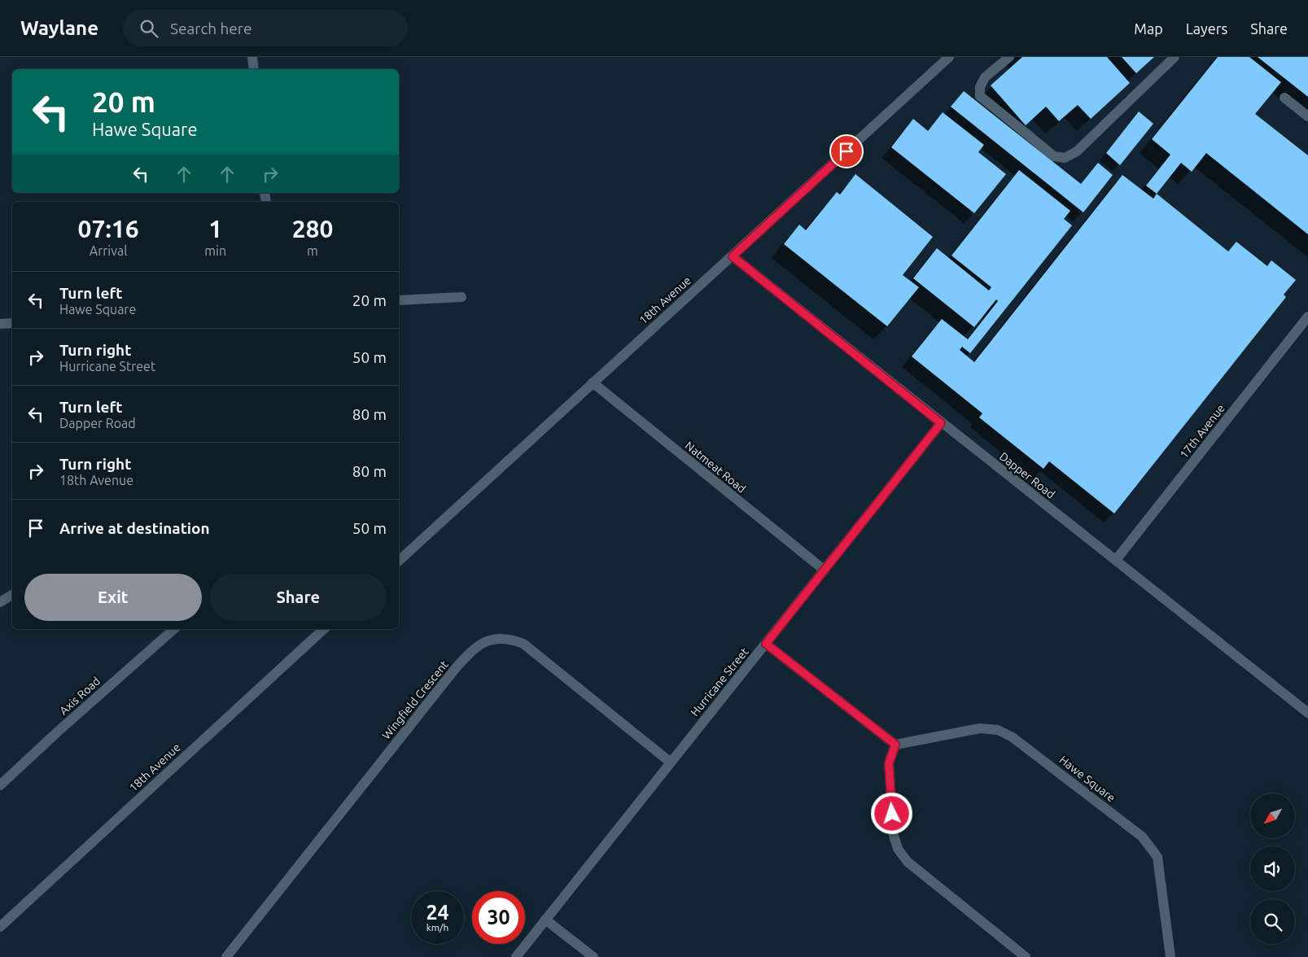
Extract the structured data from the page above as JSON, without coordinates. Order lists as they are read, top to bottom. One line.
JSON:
{"streets":{"street":["18th Avenue","17th Avenue","Natmeat Road","Dapper Road","Hurricane Street","Axis Road","Wingfield Crescent","Hawe Square"]},"crossings":[["18th Avenue","Natmeat Road"],["18th Avenue","Dapper Road"],["17th Avenue","Dapper Road"],["Natmeat Road","Hurricane Street"],["Dapper Road","Hurricane Street"],["Hurricane Street","Wingfield Crescent"]],"north":"bottom left","page":{"header":"Waylane","search":"Search here","nav":["Map","Layers","Share"],"turn":["20 m","Hawe Square"],"eta":["07:16","Arrival","1","min","280","m"],"list":[{"name":"Turn left","note":"Hawe Square","value":"20 m"},{"name":"Turn right","note":"Hurricane Street","value":"50 m"},{"name":"Turn left","note":"Dapper Road","value":"80 m"},{"name":"Turn right","note":"18th Avenue","value":"80 m"},{"name":"Arrive at destination","value":"50 m"}],"buttons":["Exit","Share"],"speed":"24 km/h","limit":"30"}}
